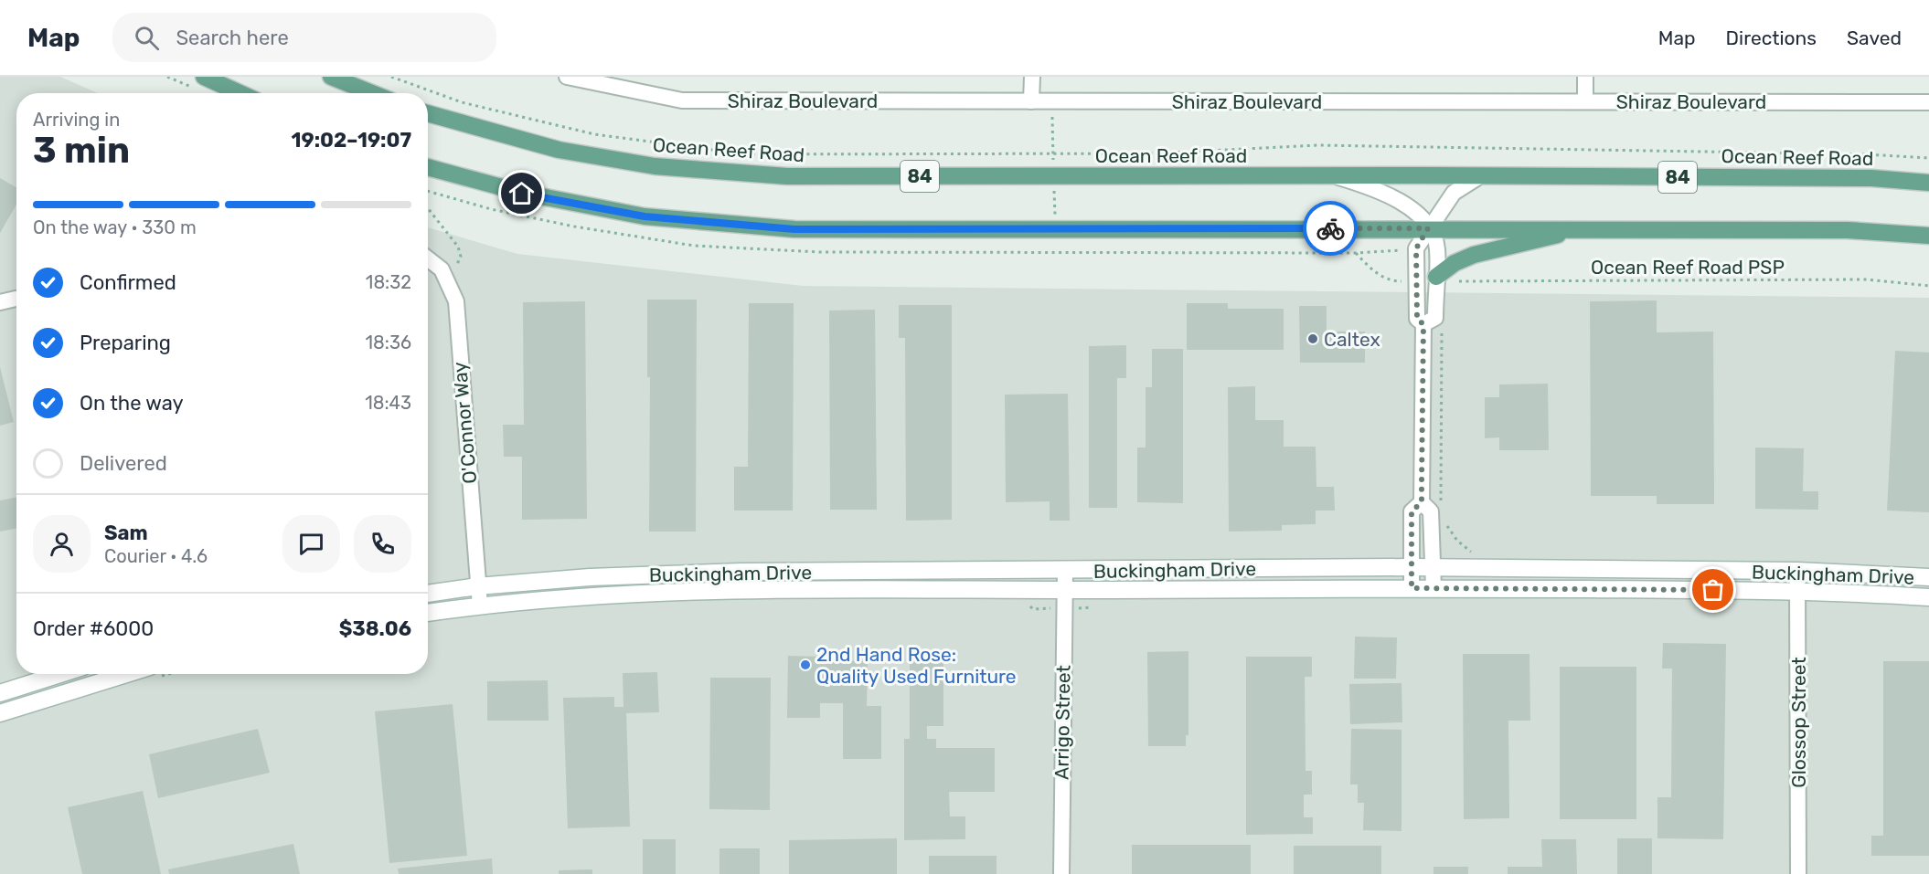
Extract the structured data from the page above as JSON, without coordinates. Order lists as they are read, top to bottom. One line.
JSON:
{"streets":{"main road":["Ocean Reef Road","84"],"street":["Shiraz Boulevard","O'Connor Way","Buckingham Drive","Arrigo Street","Glossop Street"],"path":["Ocean Reef Road PSP"]},"crossings":[["O'Connor Way","Buckingham Drive"],["Buckingham Drive","Arrigo Street"],["Buckingham Drive","Glossop Street"]],"places":["Caltex","2nd Hand Rose: Quality Used Furniture"],"page":{"header":"Map","search":"Search here","nav":["Map","Directions","Saved"],"heading":["3 min","Arriving in","19:02–19:07"],"panel":["Sam","Courier · 4.6","Order #6000","$38.06"],"bar":"On the way · 330 m","list":[["Confirmed","18:32"],["Preparing","18:36"],["On the way","18:43"],"Delivered"]}}
